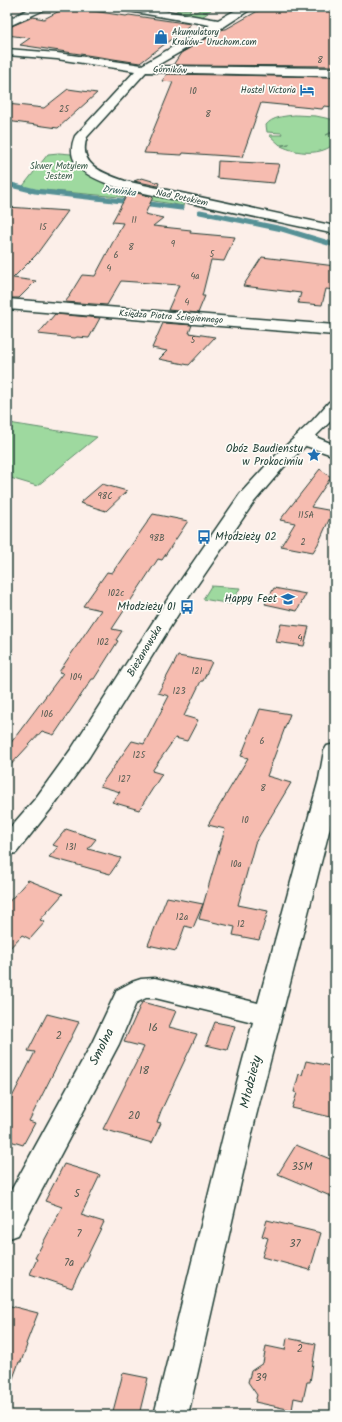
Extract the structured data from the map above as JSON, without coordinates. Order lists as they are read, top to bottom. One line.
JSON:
{"streets":{"street":["Górników","Nad Potokiem","Księdza Piotra Ściegiennego","Bieżanowska","Smolna","Młodzieży"]},"crossings":[["Górników","Nad Potokiem"],["Smolna","Młodzieży"]],"water":["Drwinka"],"parks":["Skwer Motylem Jestem"],"places":{"shop":["Akumulatory Kraków- Uruchom.com"],"hotel":["Hostel Victoria"],"place":["Obóz Baudienstu w Prokocimiu"],"bus stop":["Młodzieży 02","Młodzieży 01"],"school or university":["Happy Feet"]},"house_numbers":["8","10","25","8","11","15","9","8","5","6","4","4a","4","5","98C","115A","98B","2","102c","4","102","121","104","123","106","6","125","127","8","10","131","10a","12a","12","16","2","18","20","35M","5","7","37","7a","2","39"]}
